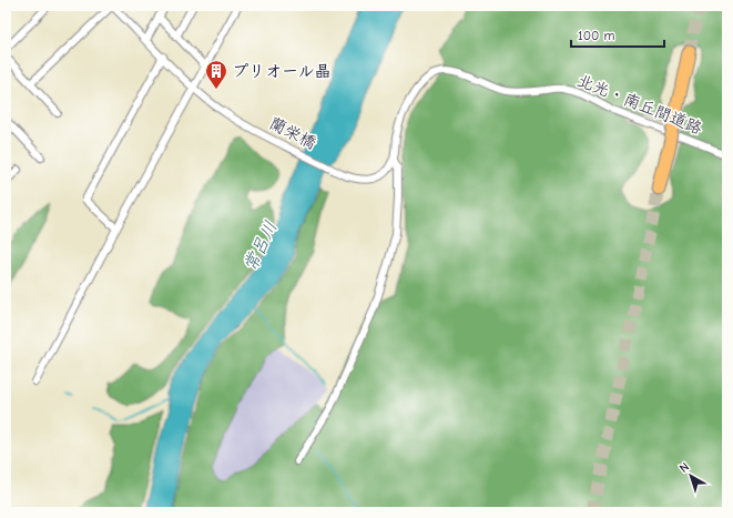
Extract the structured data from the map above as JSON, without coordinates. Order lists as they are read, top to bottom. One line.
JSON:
{"streets":{"street":["北光・南丘間道路","蘭栄橋"]},"crossings":[["北光・南丘間道路","蘭栄橋"]],"water":["常呂川"],"places":{"building":["プリオール晶"]},"scale_bar":"100 m","north":"top left"}
